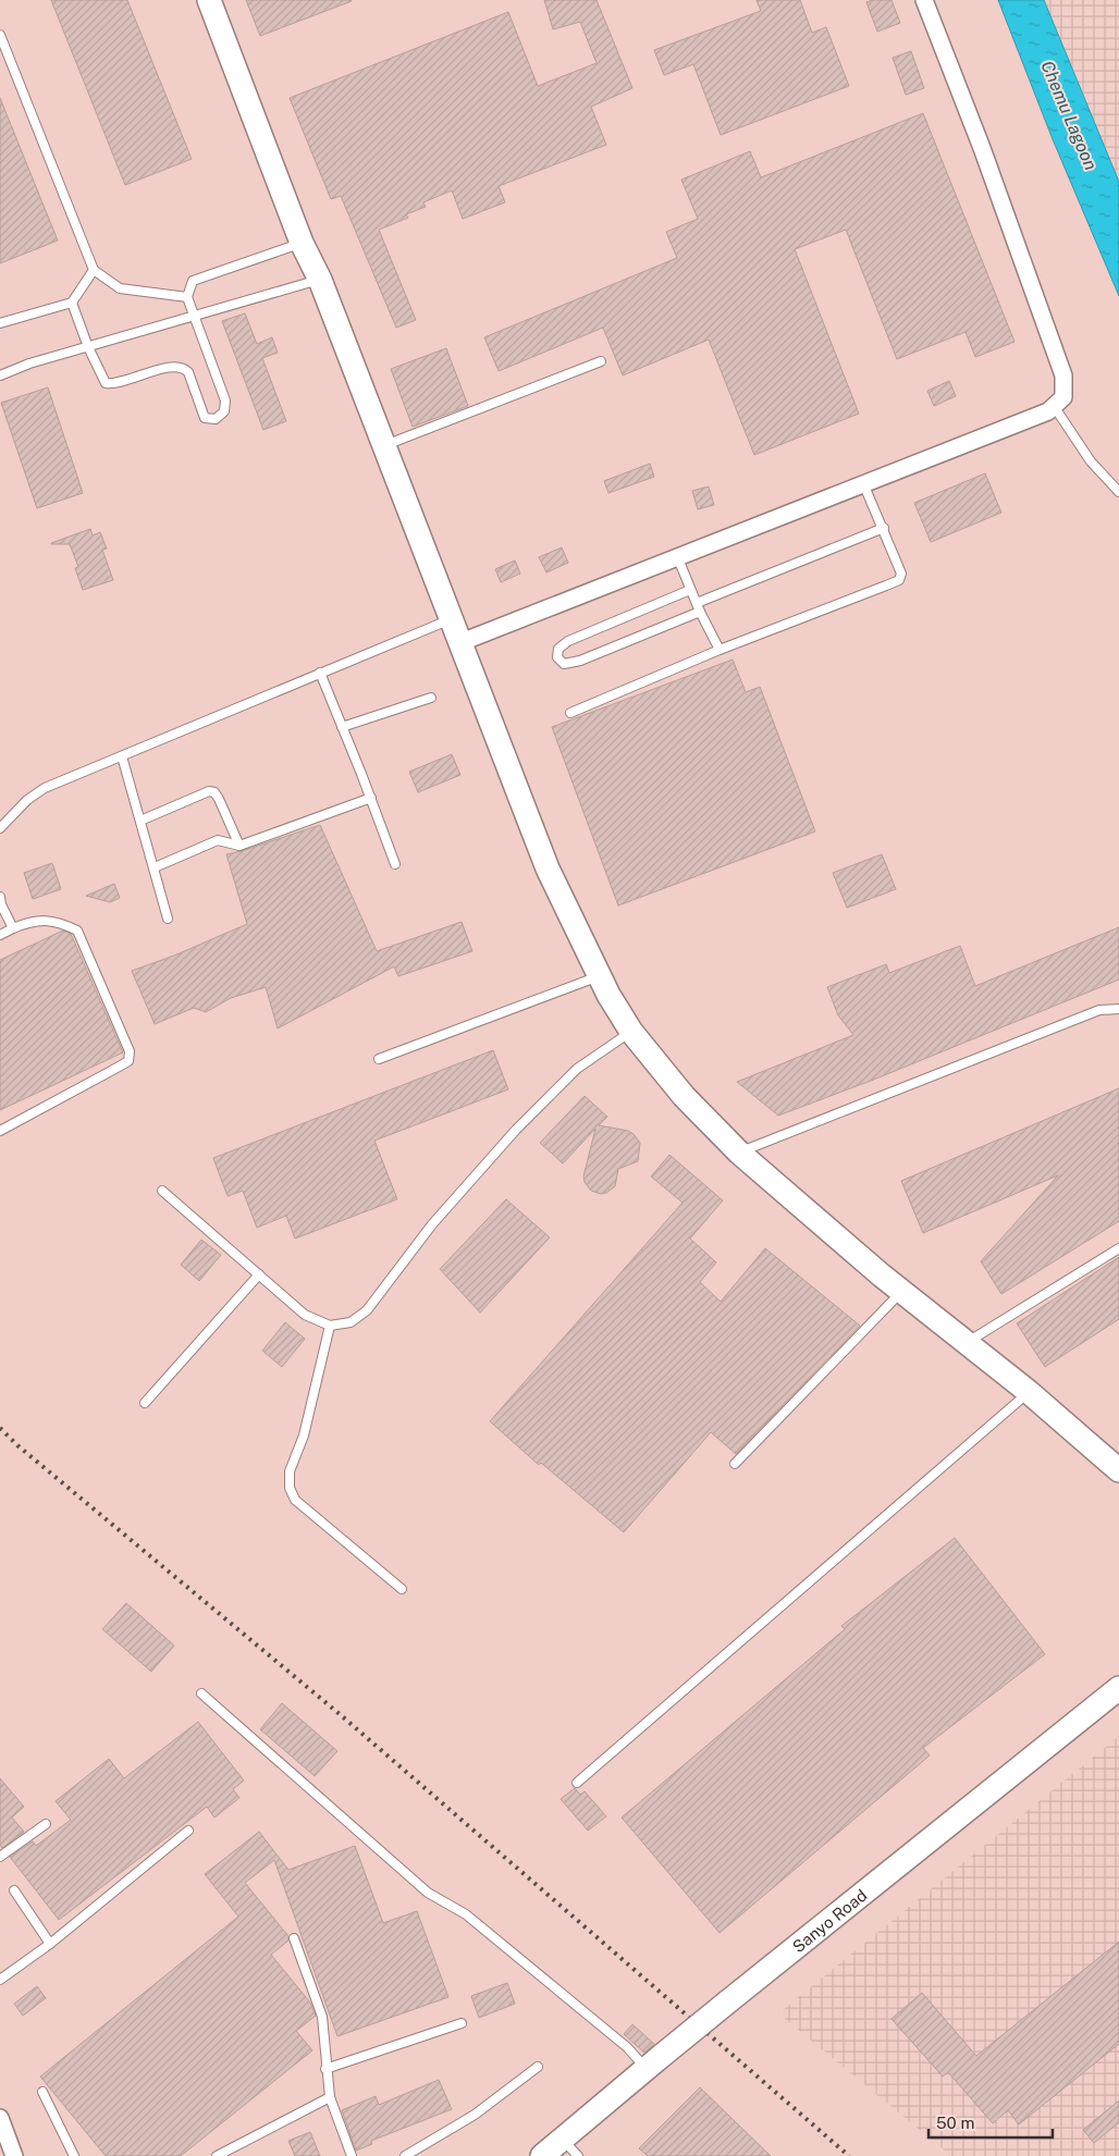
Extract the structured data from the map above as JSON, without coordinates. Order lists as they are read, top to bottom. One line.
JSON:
{"streets":{"street":["Sanyo Road"]},"water":["Chemu Lagoon"],"scale_bar":"50 m"}
